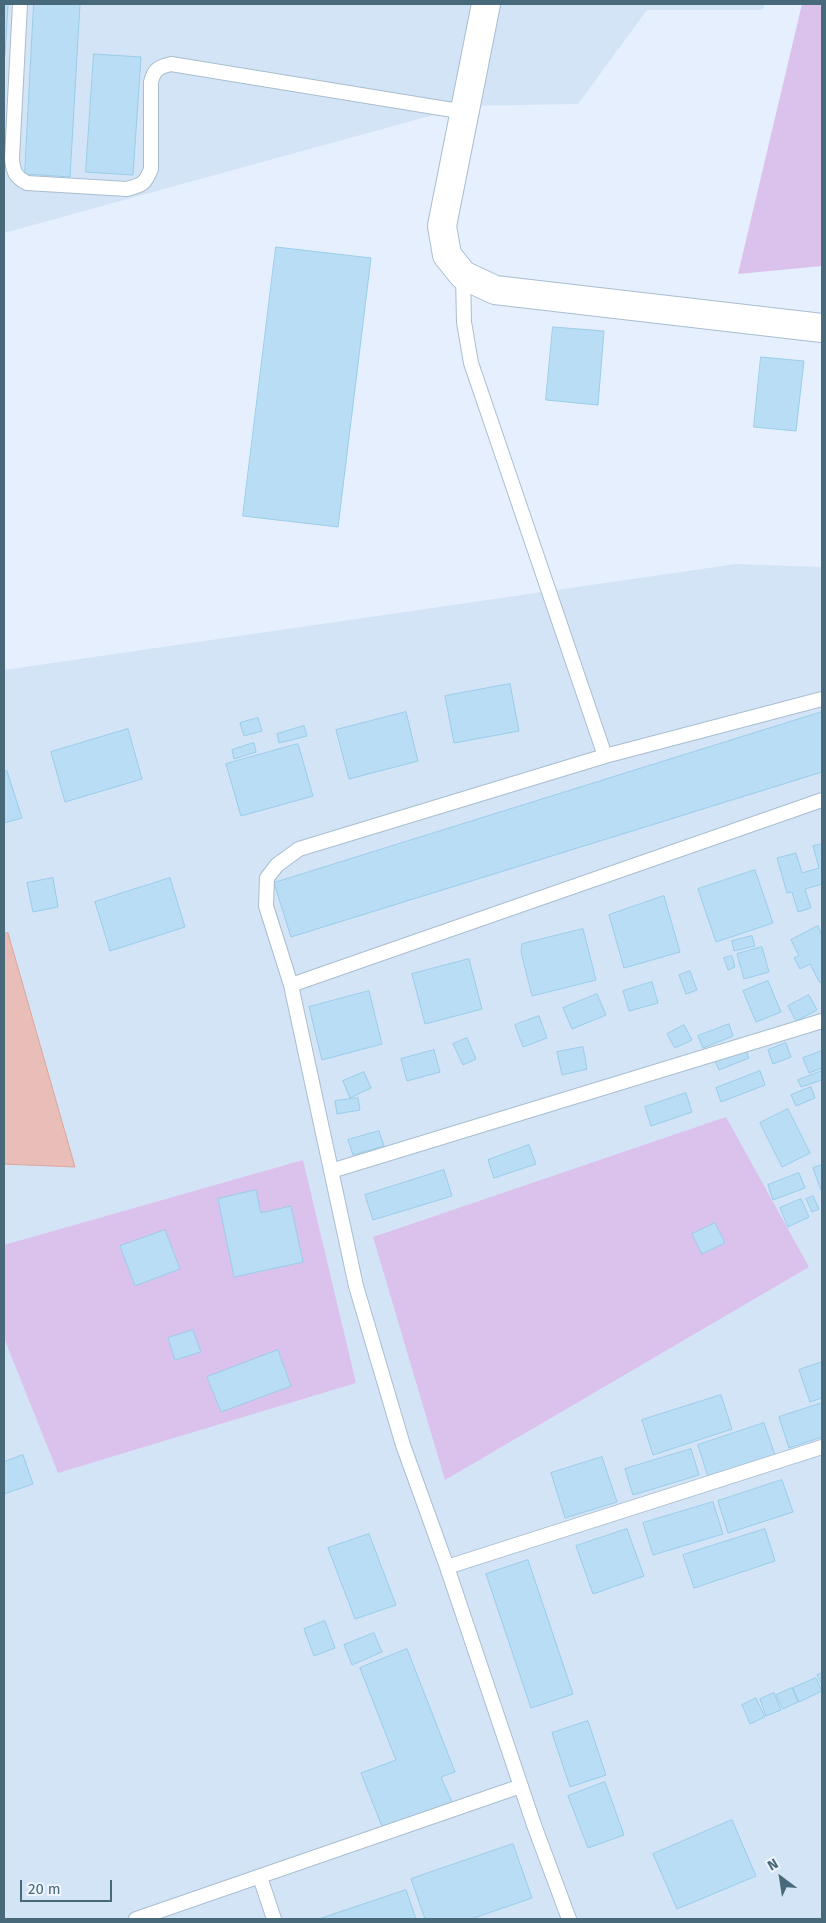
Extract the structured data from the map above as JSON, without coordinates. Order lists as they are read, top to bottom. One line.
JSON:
{"scale_bar":"20 m","north":"top left"}
